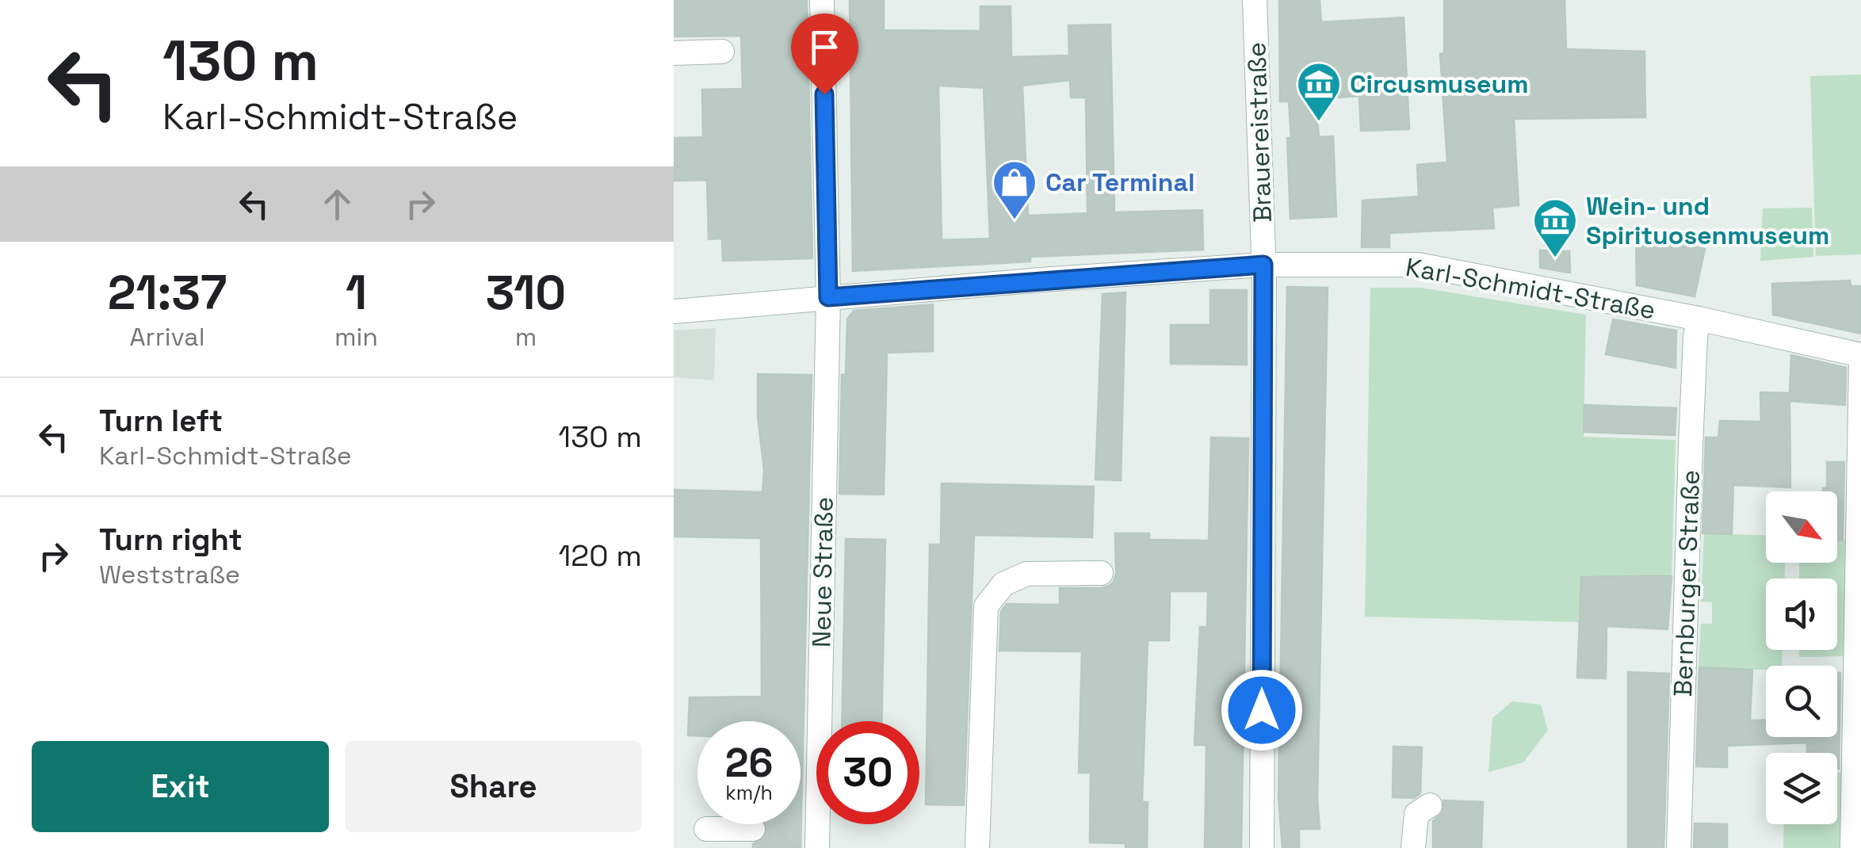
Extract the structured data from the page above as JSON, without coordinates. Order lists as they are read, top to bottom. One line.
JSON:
{"streets":{"street":["Brauereistraße","Karl-Schmidt-Straße","Neue Straße","Bernburger Straße"]},"crossings":[["Brauereistraße","Karl-Schmidt-Straße"],["Karl-Schmidt-Straße","Neue Straße"],["Karl-Schmidt-Straße","Bernburger Straße"]],"places":{"museum":["Circusmuseum","Wein- und Spirituosenmuseum"],"shop":["Car Terminal"]},"north":"bottom right","page":{"turn":["130 m","Karl-Schmidt-Straße"],"eta":["21:37","Arrival","1","min","310","m"],"list":[{"name":"Turn left","note":"Karl-Schmidt-Straße","value":"130 m"},{"name":"Turn right","note":"Weststraße","value":"120 m"}],"speed":"26 km/h","limit":"30","buttons":["Exit","Share"]}}
